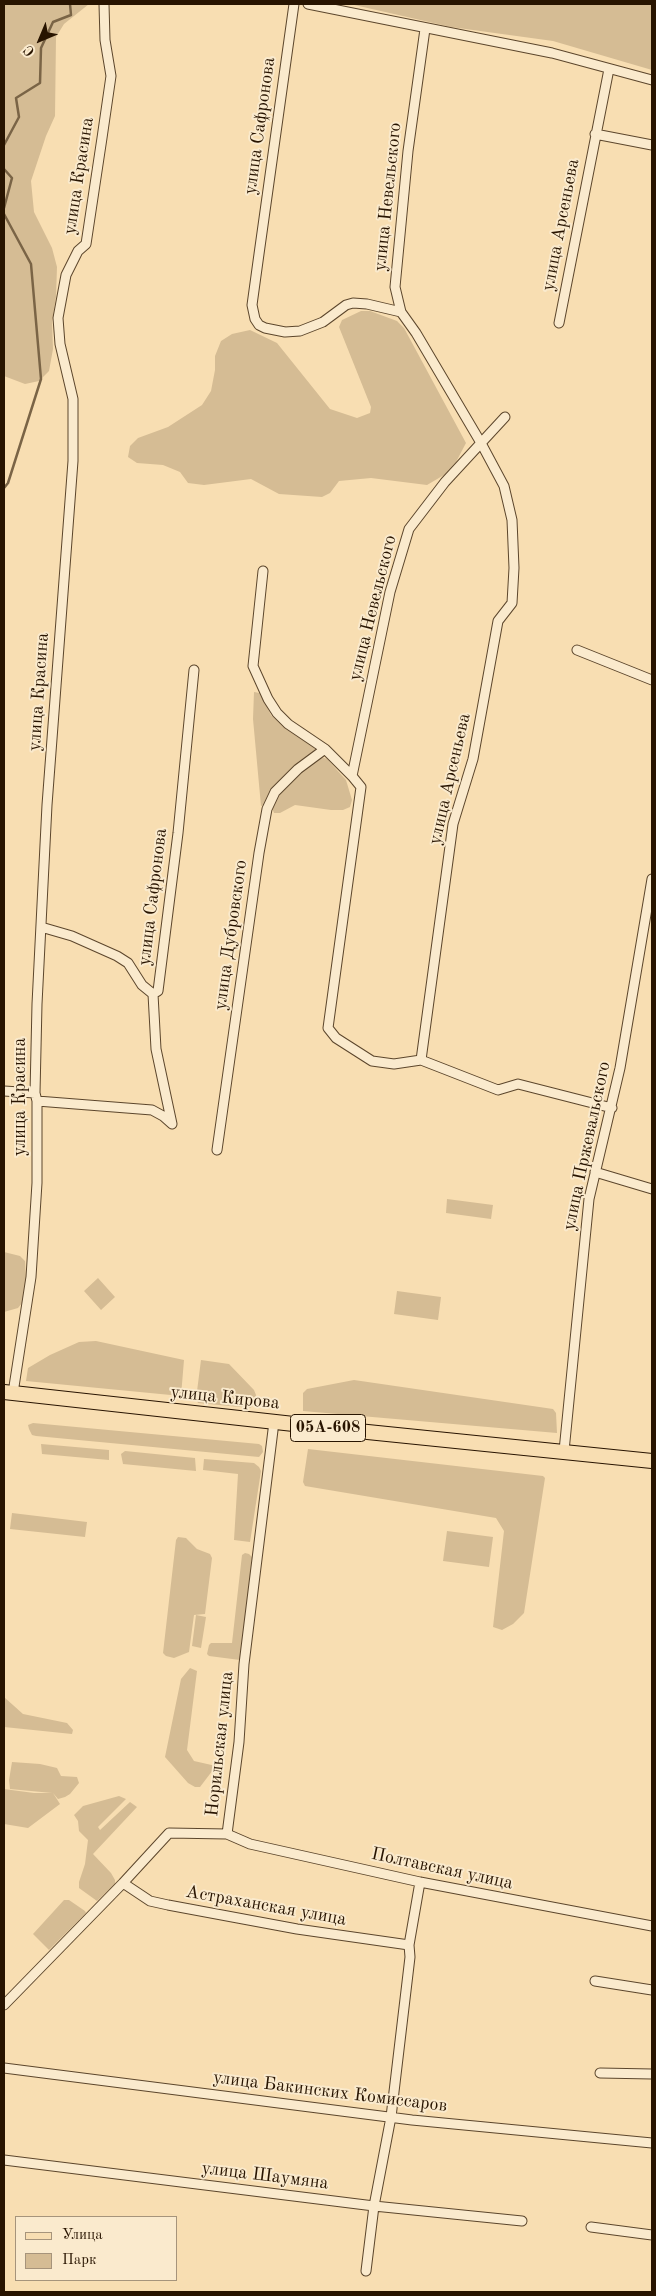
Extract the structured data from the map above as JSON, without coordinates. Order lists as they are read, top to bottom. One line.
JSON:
{"streets":{"main road":["улица Кирова","05А-608"],"street":["улица Сафронова","улица Красина","улица Невельского","улица Арсеньева","улица Дубровского","улица Пржевальского","Норильская улица","Полтавская улица","Астраханская улица","улица Бакинских Комиссаров","улица Шаумяна"]},"crossings":[["улица Сафронова","улица Красина"],["улица Сафронова","улица Невельского"],["улица Красина","улица Кирова"],["улица Невельского","улица Арсеньева"],["улица Пржевальского","улица Кирова"],["улица Кирова","Норильская улица"],["Норильская улица","Полтавская улица"],["Норильская улица","Астраханская улица"]],"legend":["Улица","Парк"],"north":"bottom left"}
